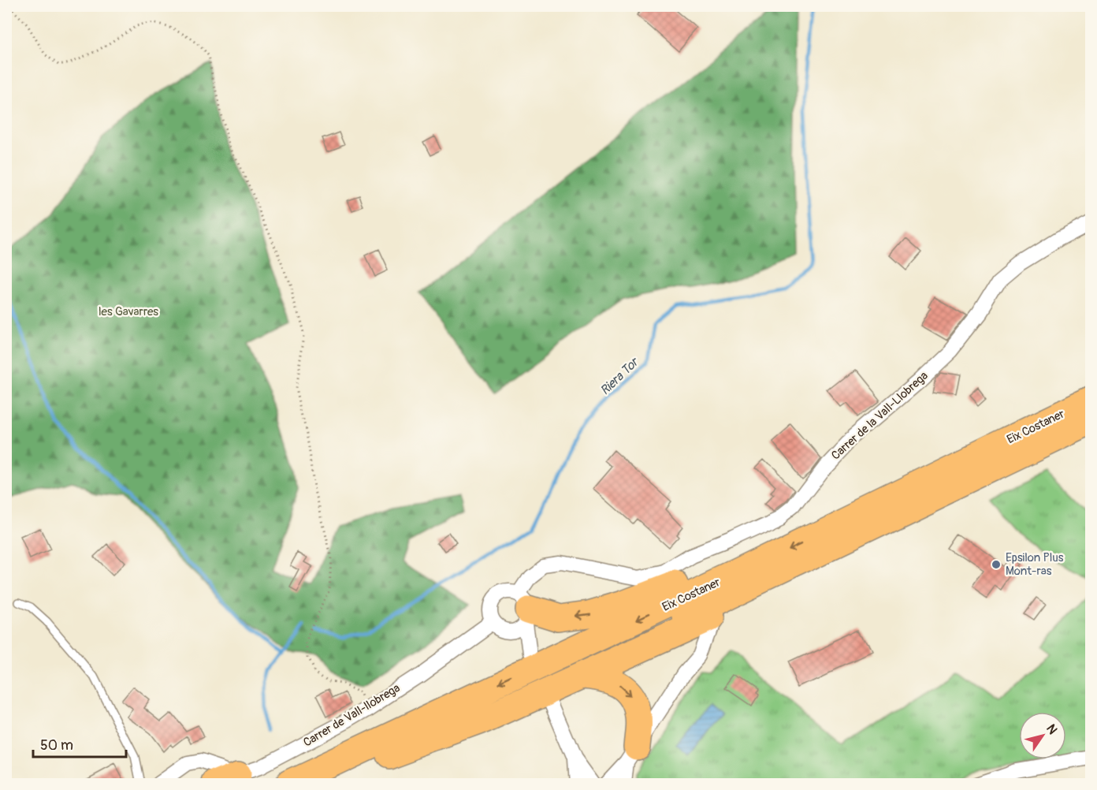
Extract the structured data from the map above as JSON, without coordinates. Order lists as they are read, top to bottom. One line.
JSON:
{"streets":{"highway":["Eix Costaner"],"street":["Carrer de la Vall-Llobrega","Carrer de Vall-llobrega"]},"crossings":[["Carrer de la Vall-Llobrega","Carrer de Vall-llobrega"]],"water":["Riera Tor"],"parks":["les Gavarres"],"places":["Epsilon Plus Mont-ras"],"scale_bar":"50 m","north":"top right"}
